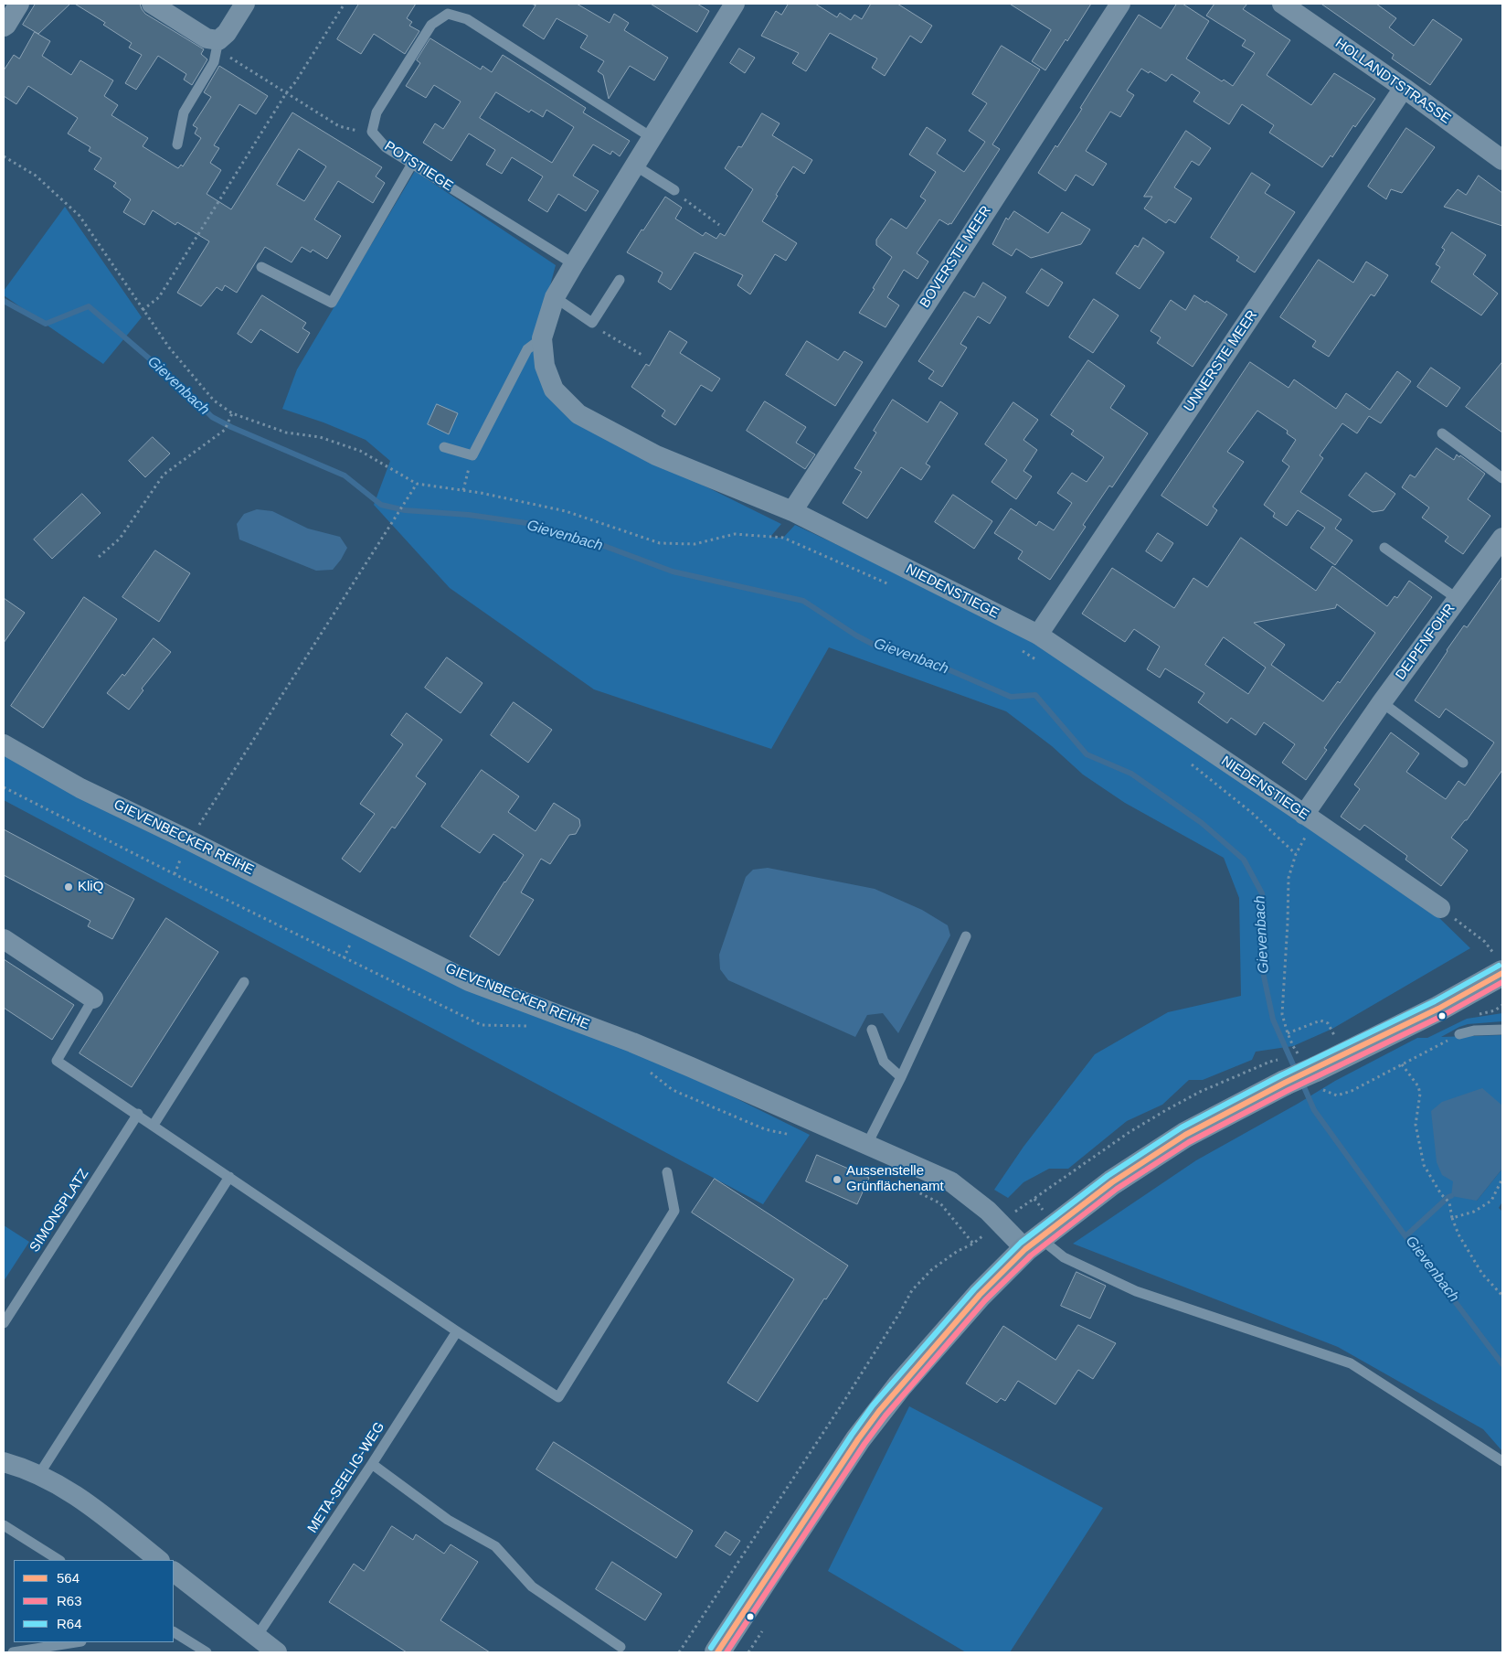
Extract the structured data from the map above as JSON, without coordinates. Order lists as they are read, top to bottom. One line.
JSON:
{"streets":{"street":["HOLLANDTSTRASSE","BOVERSTE MEER","UNNERSTE MEER","NIEDENSTIEGE","DEIPENFOHR","GIEVENBECKER REIHE"],"lane":["POTSTIEGE","SIMONSPLATZ","META-SEELIG-WEG"]},"crossings":[["HOLLANDTSTRASSE","UNNERSTE MEER"],["POTSTIEGE","NIEDENSTIEGE"],["BOVERSTE MEER","NIEDENSTIEGE"],["UNNERSTE MEER","NIEDENSTIEGE"],["NIEDENSTIEGE","DEIPENFOHR"]],"water":["Gievenbach"],"places":["KliQ","Aussenstelle Grünflächenamt"],"lines":["transit line R64","transit line 564","transit line R63"],"legend":["564","R63","R64"]}
